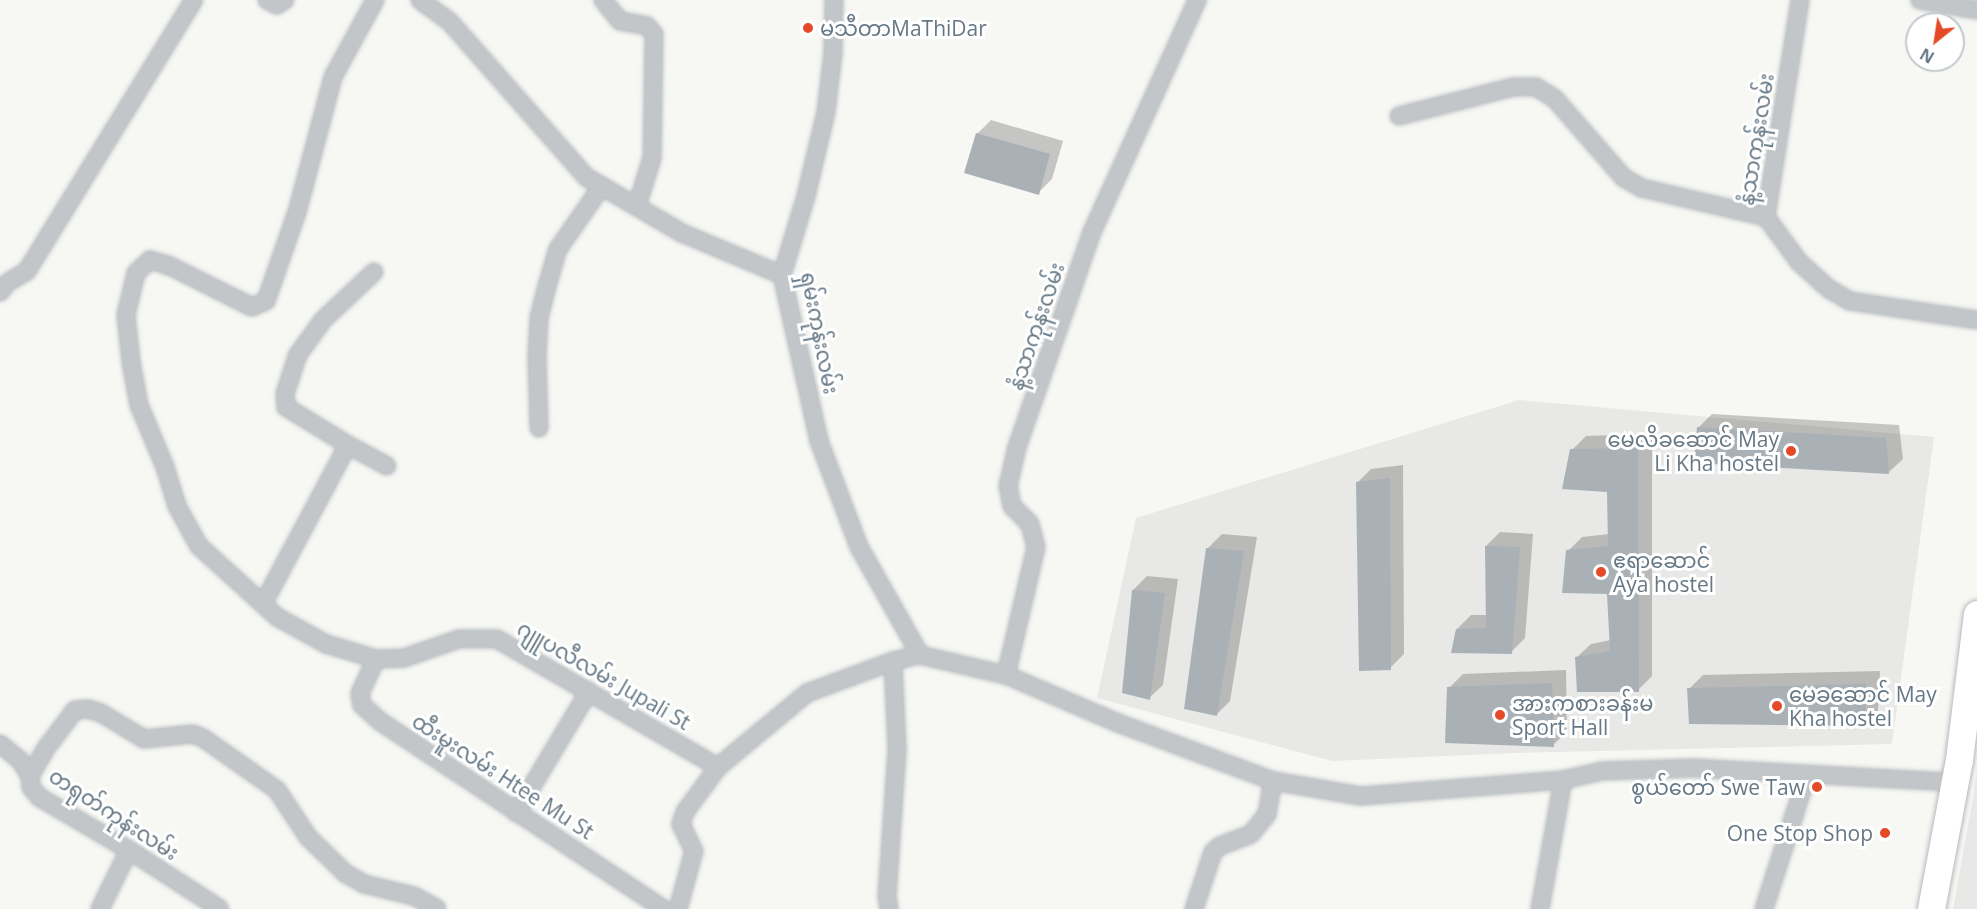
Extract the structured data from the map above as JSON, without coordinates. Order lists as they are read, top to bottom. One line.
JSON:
{"streets":{"street":["နံ့သာကုန်းလမ်း","ရှမ်းကုန်းလမ်း","ဂျူပလီလမ်း Jupali St","ထီးမူးလမ်း Htee Mu St","တရုတ်ကုန်းလမ်း"]},"crossings":[["ဂျူပလီလမ်း Jupali St","ထီးမူးလမ်း Htee Mu St"]],"places":["မသီတာMaThiDar","မေလိခဆောင် May Li Kha hostel","ဧရာဆောင် Aya hostel","မေခဆောင် May Kha hostel","အားကစားခန်းမ Sport Hall","စွယ်တော် Swe Taw","One Stop Shop"],"north":"bottom left"}
